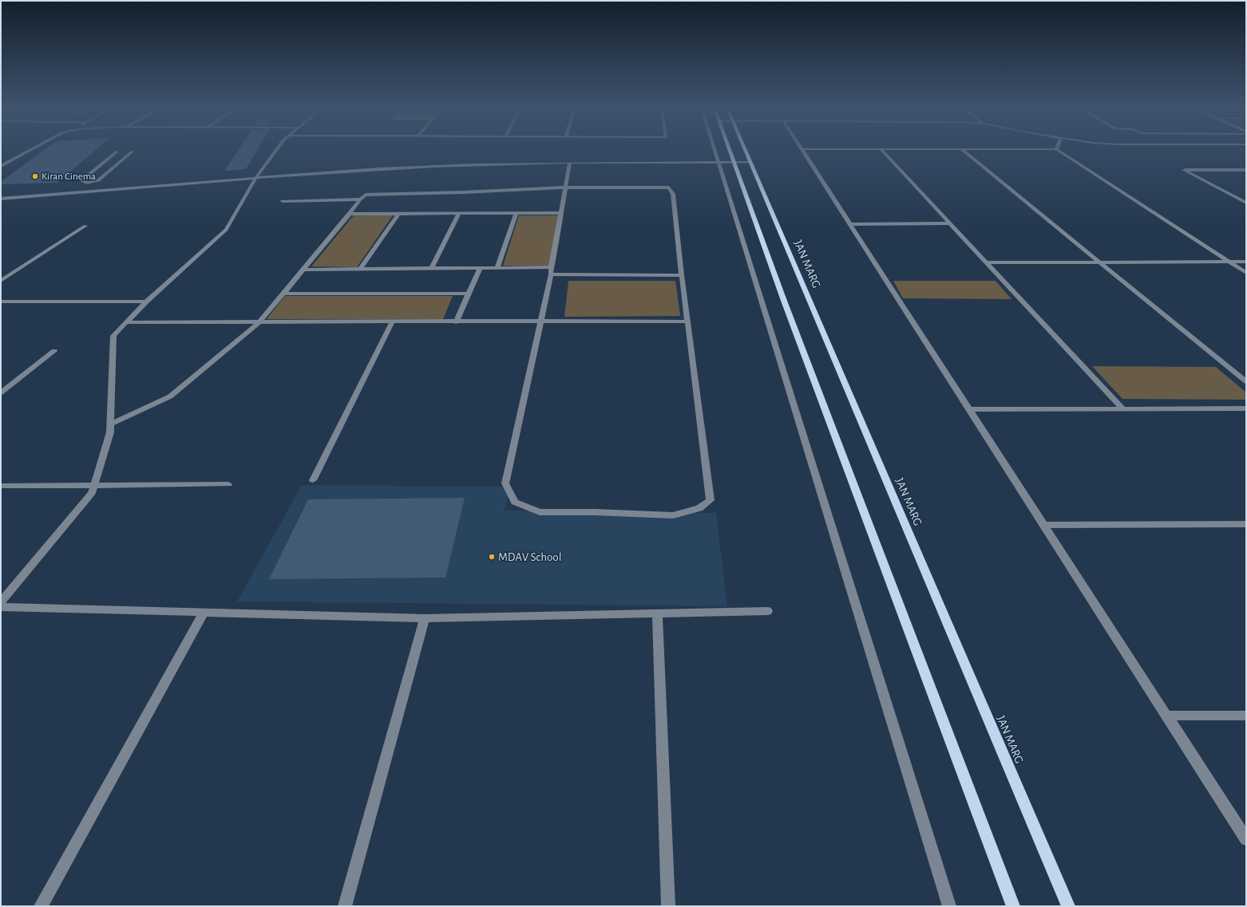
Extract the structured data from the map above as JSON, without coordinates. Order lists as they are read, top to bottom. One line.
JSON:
{"streets":{"main road":["JAN MARG"]},"places":["Kiran Cinema","MDAV School"]}
